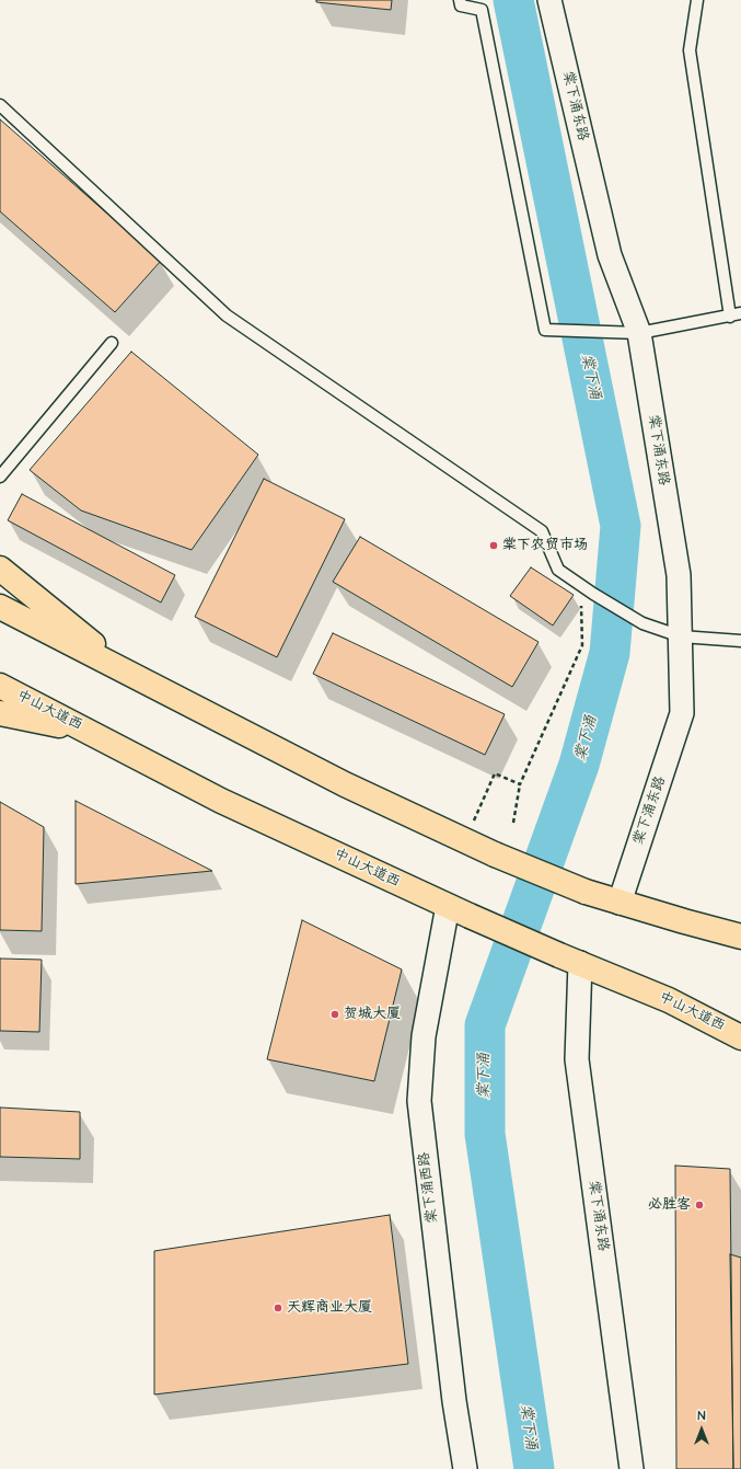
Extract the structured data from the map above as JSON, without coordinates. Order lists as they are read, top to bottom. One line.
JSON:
{"streets":{"highway":["中山大道西"],"street":["棠下涌东路","棠下涌西路"]},"crossings":[["棠下涌东路","中山大道西"],["中山大道西","棠下涌西路"]],"water":["棠下涌"],"places":["棠下农贸市场","贺城大厦","必胜客","天辉商业大厦"],"north":"top"}
